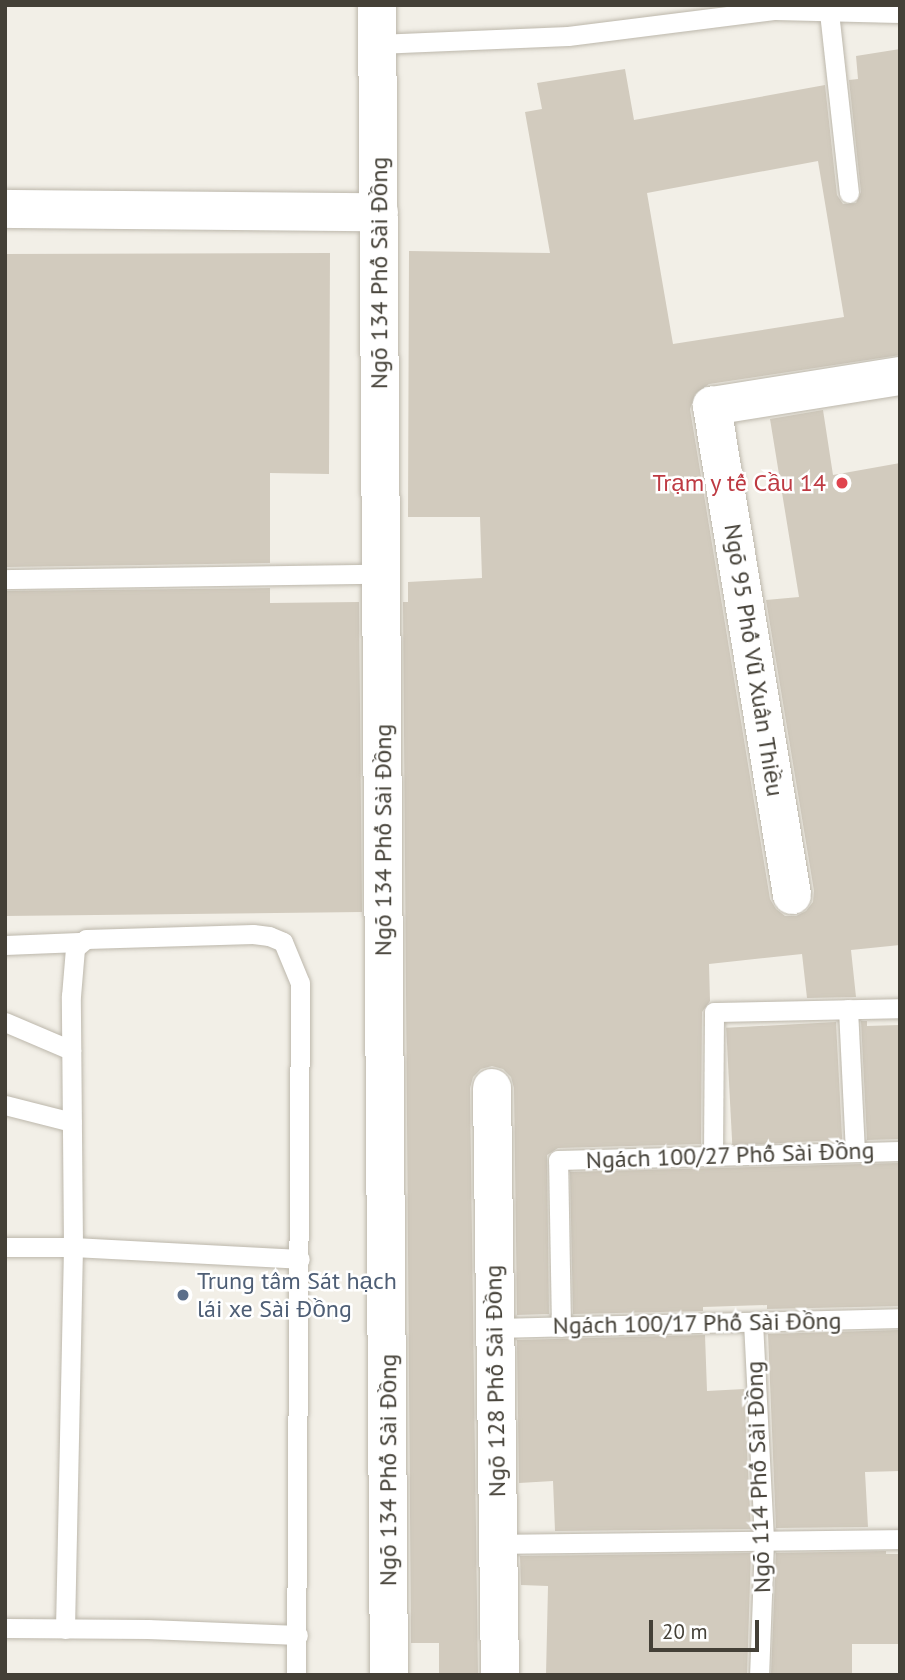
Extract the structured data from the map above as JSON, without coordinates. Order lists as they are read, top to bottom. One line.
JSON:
{"streets":{"street":["Ngõ 134 Phố Sài Đồng","Ngõ 95 Phố Vũ Xuân Thiều","Ngõ 128 Phố Sài Đồng"],"lane":["Ngách 100/27 Phố Sài Đồng","Ngách 100/17 Phố Sài Đồng","Ngõ 114 Phố Sài Đồng"]},"crossings":[["Ngách 100/27 Phố Sài Đồng","Ngách 100/17 Phố Sài Đồng"],["Ngách 100/17 Phố Sài Đồng","Ngõ 128 Phố Sài Đồng"],["Ngách 100/17 Phố Sài Đồng","Ngõ 114 Phố Sài Đồng"]],"places":["Trạm y tế Cầu 14","Trung tâm Sát hạch lái xe Sài Đồng"],"scale_bar":"20 m"}
